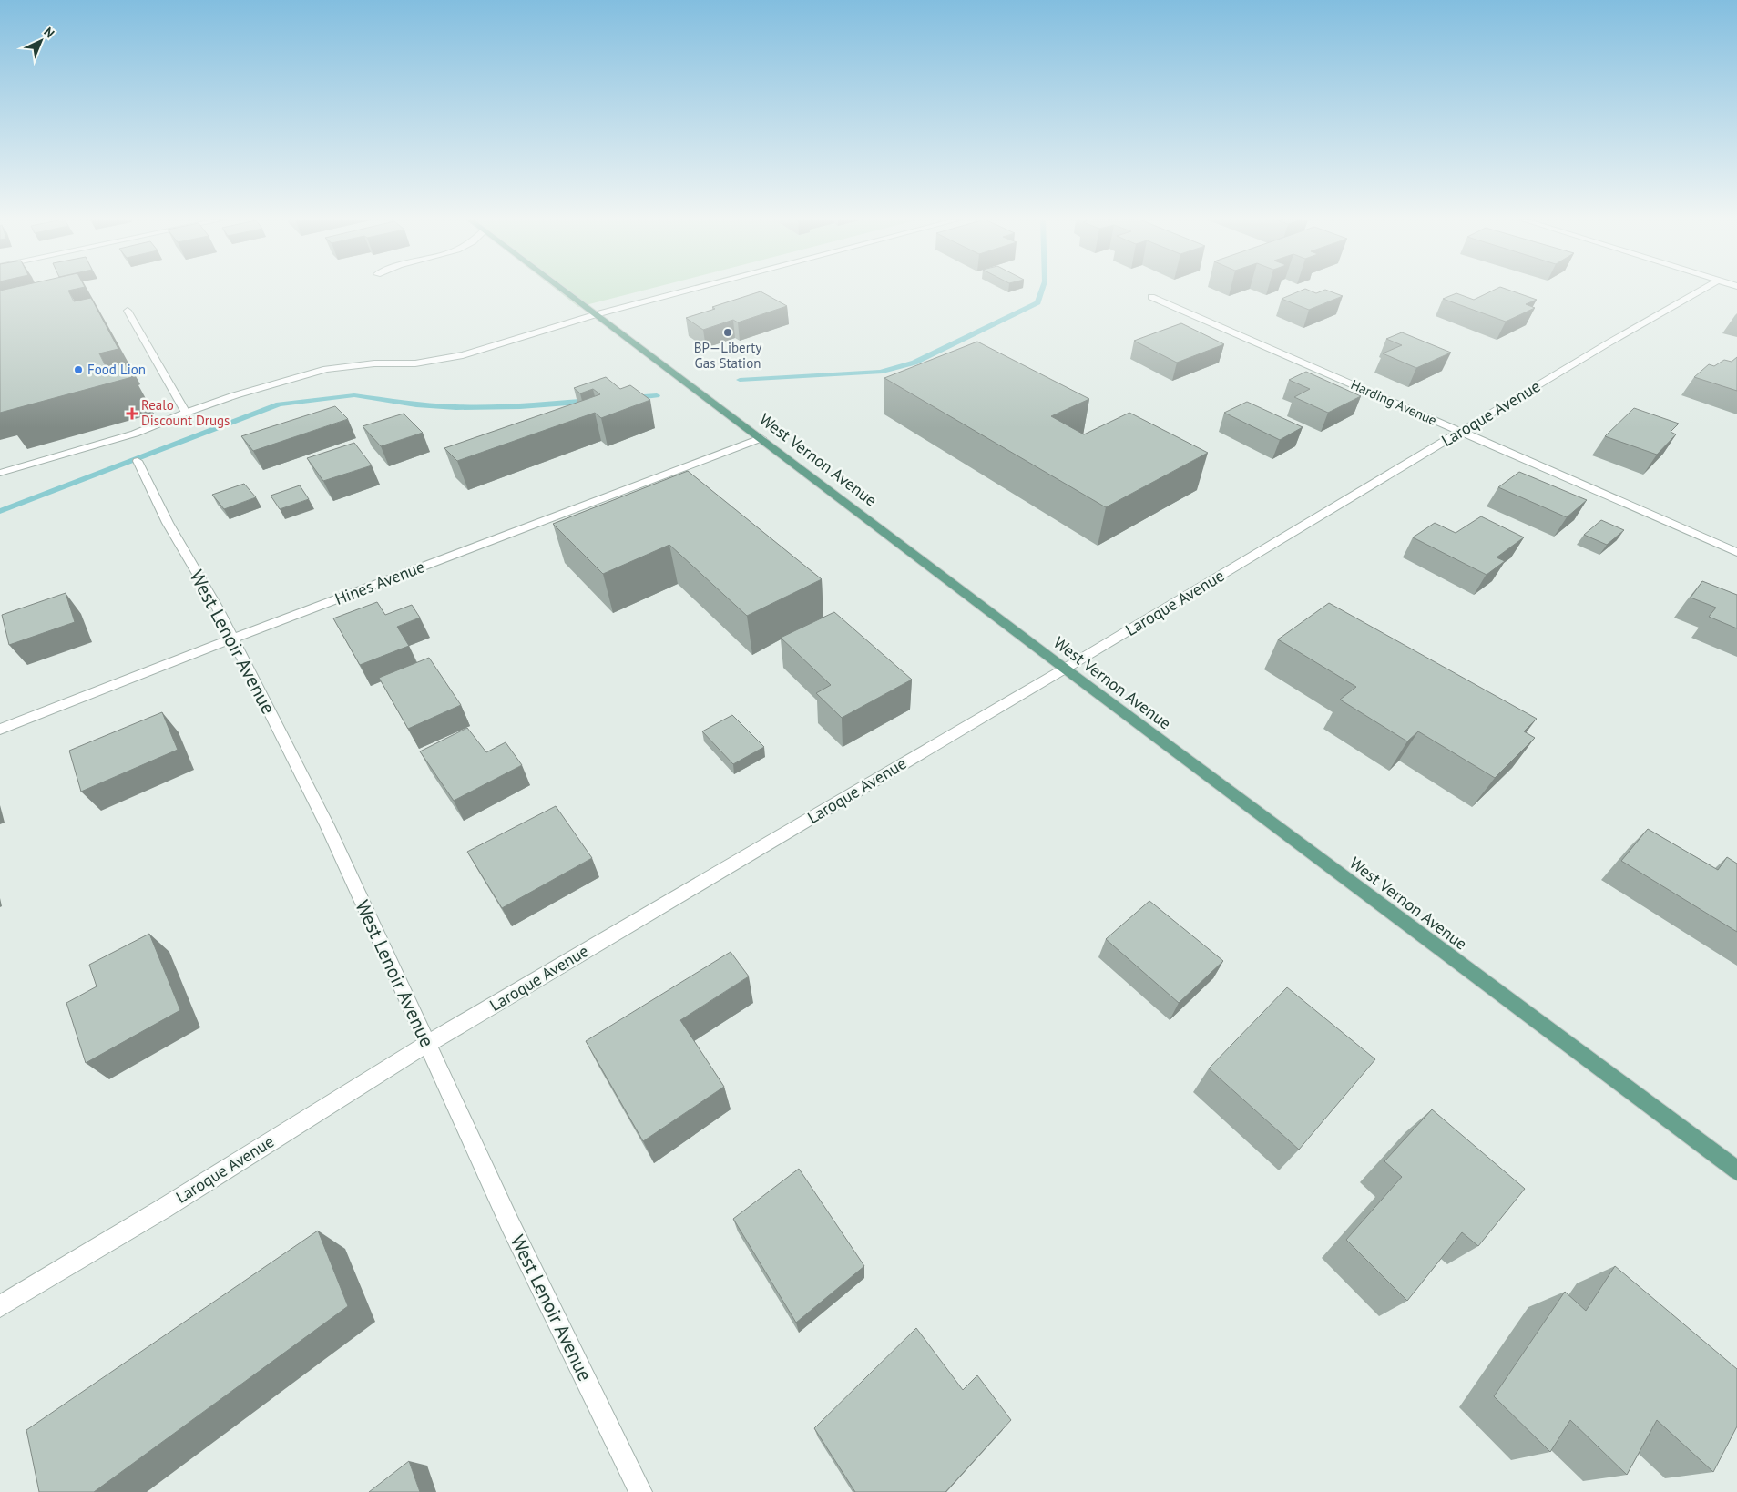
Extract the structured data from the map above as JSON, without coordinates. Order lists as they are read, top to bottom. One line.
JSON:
{"streets":{"main road":["West Vernon Avenue"],"street":["Harding Avenue","Laroque Avenue","Hines Avenue","West Lenoir Avenue"]},"crossings":[["Harding Avenue","Laroque Avenue"],["Laroque Avenue","West Vernon Avenue"],["Laroque Avenue","West Lenoir Avenue"],["West Vernon Avenue","Hines Avenue"],["Hines Avenue","West Lenoir Avenue"]],"places":{"other":["BP—Liberty Gas Station","Food Lion"],"health":["Realo Discount Drugs"]},"north":"top right"}
